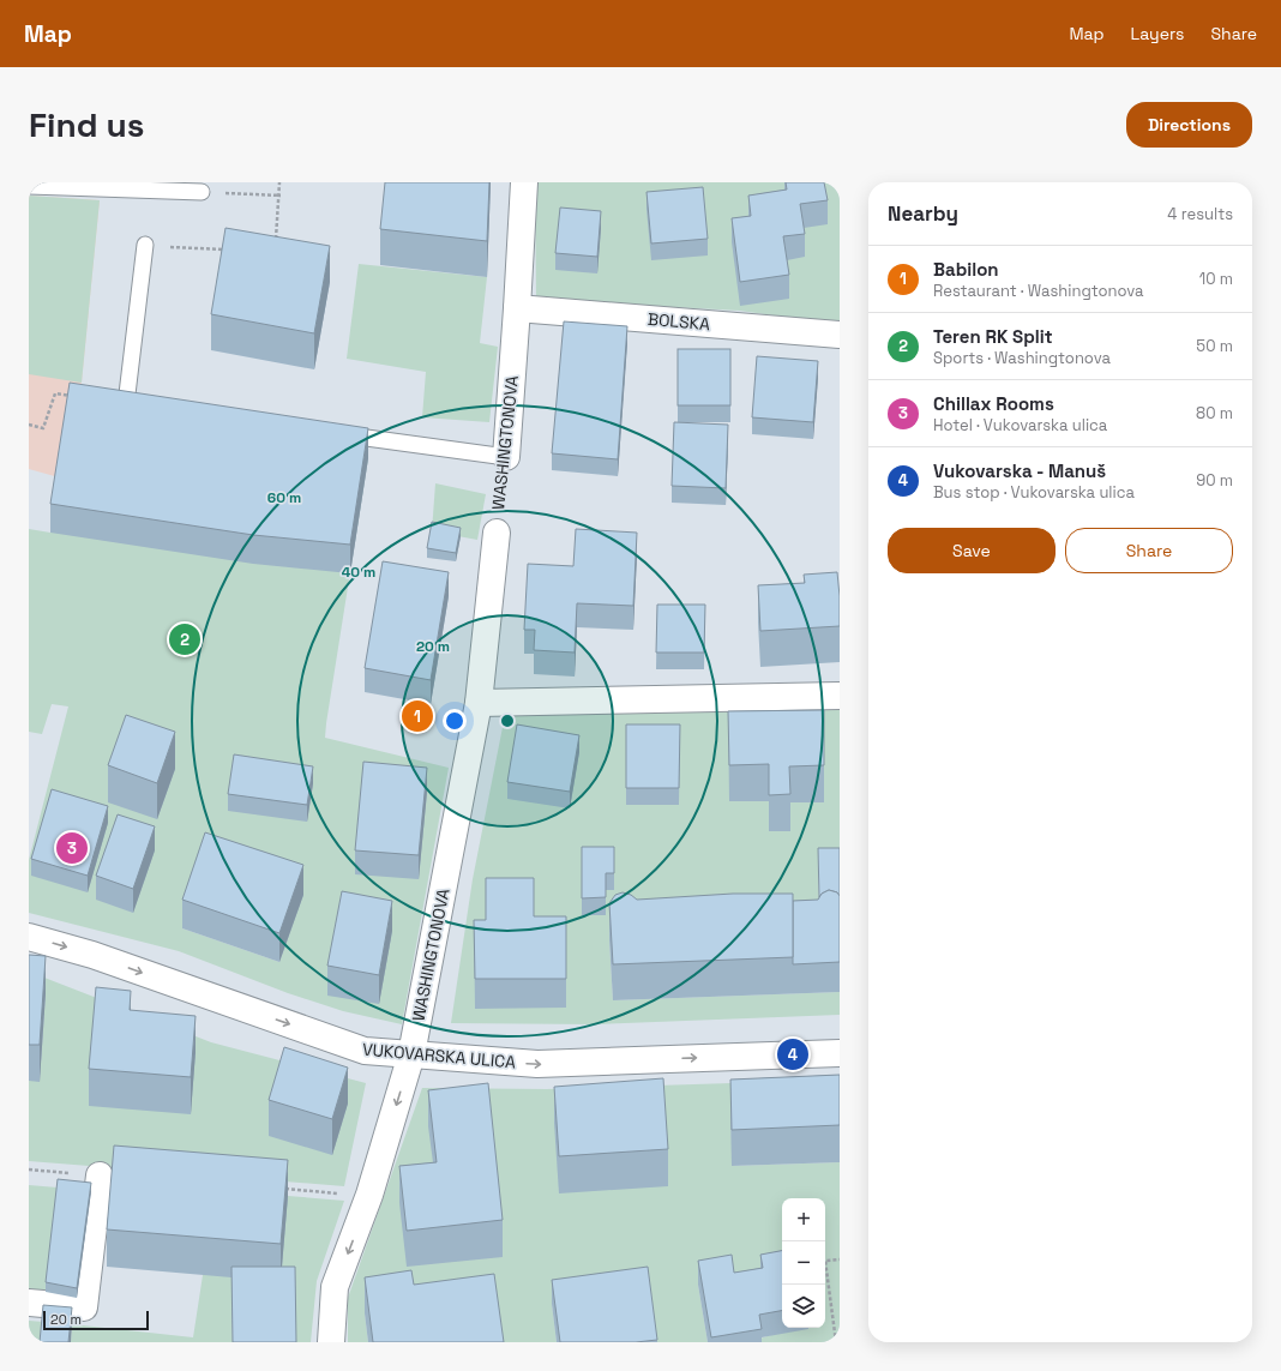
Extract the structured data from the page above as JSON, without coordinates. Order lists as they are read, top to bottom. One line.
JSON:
{"streets":{"street":["BOLSKA","WASHINGTONOVA","VUKOVARSKA ULICA"]},"crossings":[["BOLSKA","WASHINGTONOVA"],["WASHINGTONOVA","VUKOVARSKA ULICA"]],"one_way":["VUKOVARSKA ULICA"],"scale_bar":"20 m","page":{"header":"Map","nav":["Map","Layers","Share"],"buttons":["Directions",["Save","Share"]],"title":"Find us","heading":["Nearby","4 results"],"list":[{"mark":"1","name":"Babilon","note":"Restaurant · Washingtonova","value":"10 m"},{"mark":"2","name":"Teren RK Split","note":"Sports · Washingtonova","value":"50 m"},{"mark":"3","name":"Chillax Rooms","note":"Hotel · Vukovarska ulica","value":"80 m"},{"mark":"4","name":"Vukovarska - Manuš","note":"Bus stop · Vukovarska ulica","value":"90 m"}],"pins":["2","1","3","4"],"map_buttons":["+","−"],"scale":"20 m"},"rings":["60 m","40 m","20 m"]}
